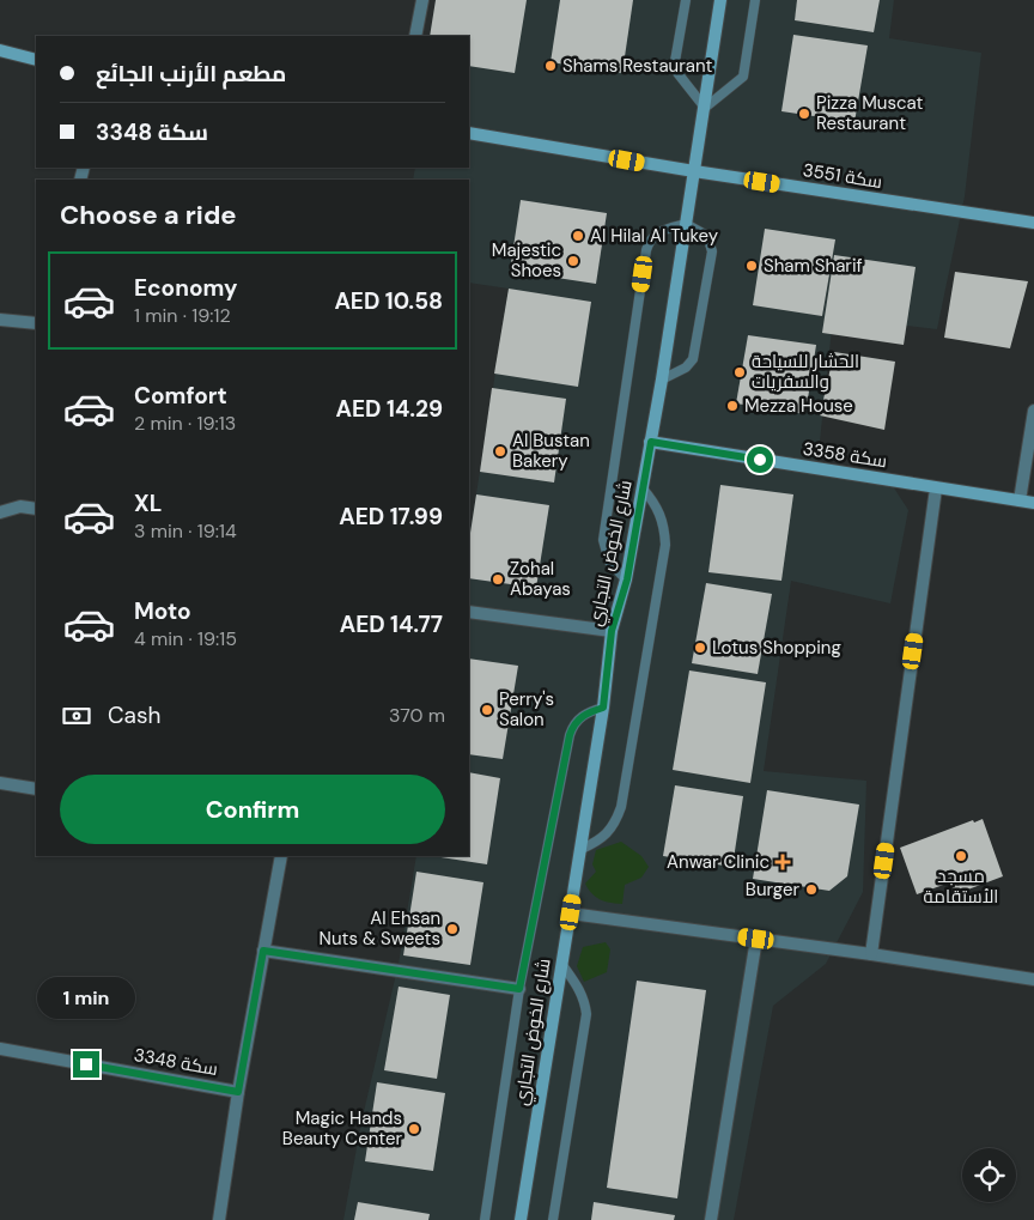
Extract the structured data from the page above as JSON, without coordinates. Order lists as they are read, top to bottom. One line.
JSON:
{"streets":{"street":["سكة 3551","سكة 3358","شارع الخوض التجاري","سكة 3348"]},"crossings":[["سكة 3551","شارع الخوض التجاري"],["سكة 3358","شارع الخوض التجاري"]],"places":{"other":["Shams Restaurant","Pizza Muscat Restaurant","Al Hilal Al Tukey","Majestic Shoes","Sham Sharif","الحشار للسياحة والسفريات","Mezza House","Al Bustan Bakery","Zohal Abayas","Lotus Shopping","Perry's Salon","مسجد الأستقامة","Burger","Al Ehsan Nuts & Sweets","Magic Hands Beauty Center"],"health":["Anwar Clinic"]},"page":{"banner":["مطعم الأرنب الجائع","سكة 3348"],"heading":"Choose a ride","list":[{"name":"Economy","note":"1 min · 19:12","value":"AED 10.58"},{"name":"Comfort","note":"2 min · 19:13","value":"AED 14.29"},{"name":"XL","note":"3 min · 19:14","value":"AED 17.99"},{"name":"Moto","note":"4 min · 19:15","value":"AED 14.77"}],"pay":["Cash","370 m"],"buttons":"Confirm","bubble":"1 min"}}
